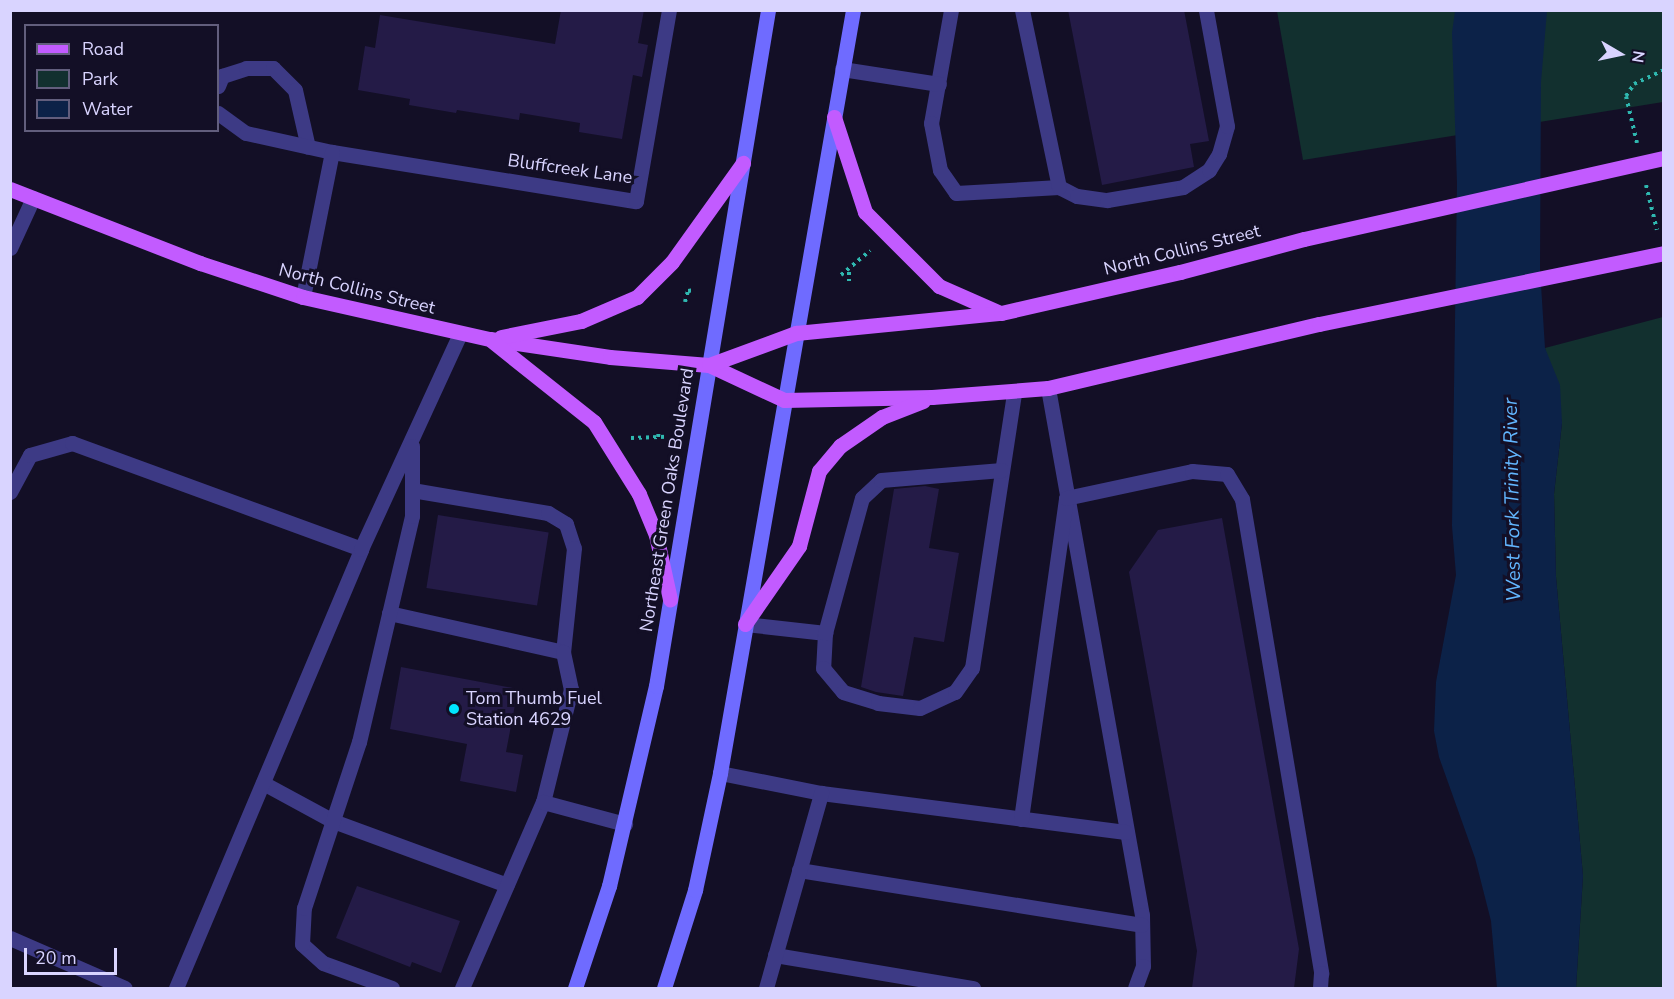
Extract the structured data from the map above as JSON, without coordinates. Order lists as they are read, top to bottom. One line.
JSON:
{"streets":{"main road":["North Collins Street","Northeast Green Oaks Boulevard"],"lane":["Bluffcreek Lane"]},"crossings":[["North Collins Street","Northeast Green Oaks Boulevard"]],"water":["West Fork Trinity River"],"places":["Tom Thumb Fuel Station 4629"],"legend":["Road","Park","Water"],"scale_bar":"20 m","north":"right"}
